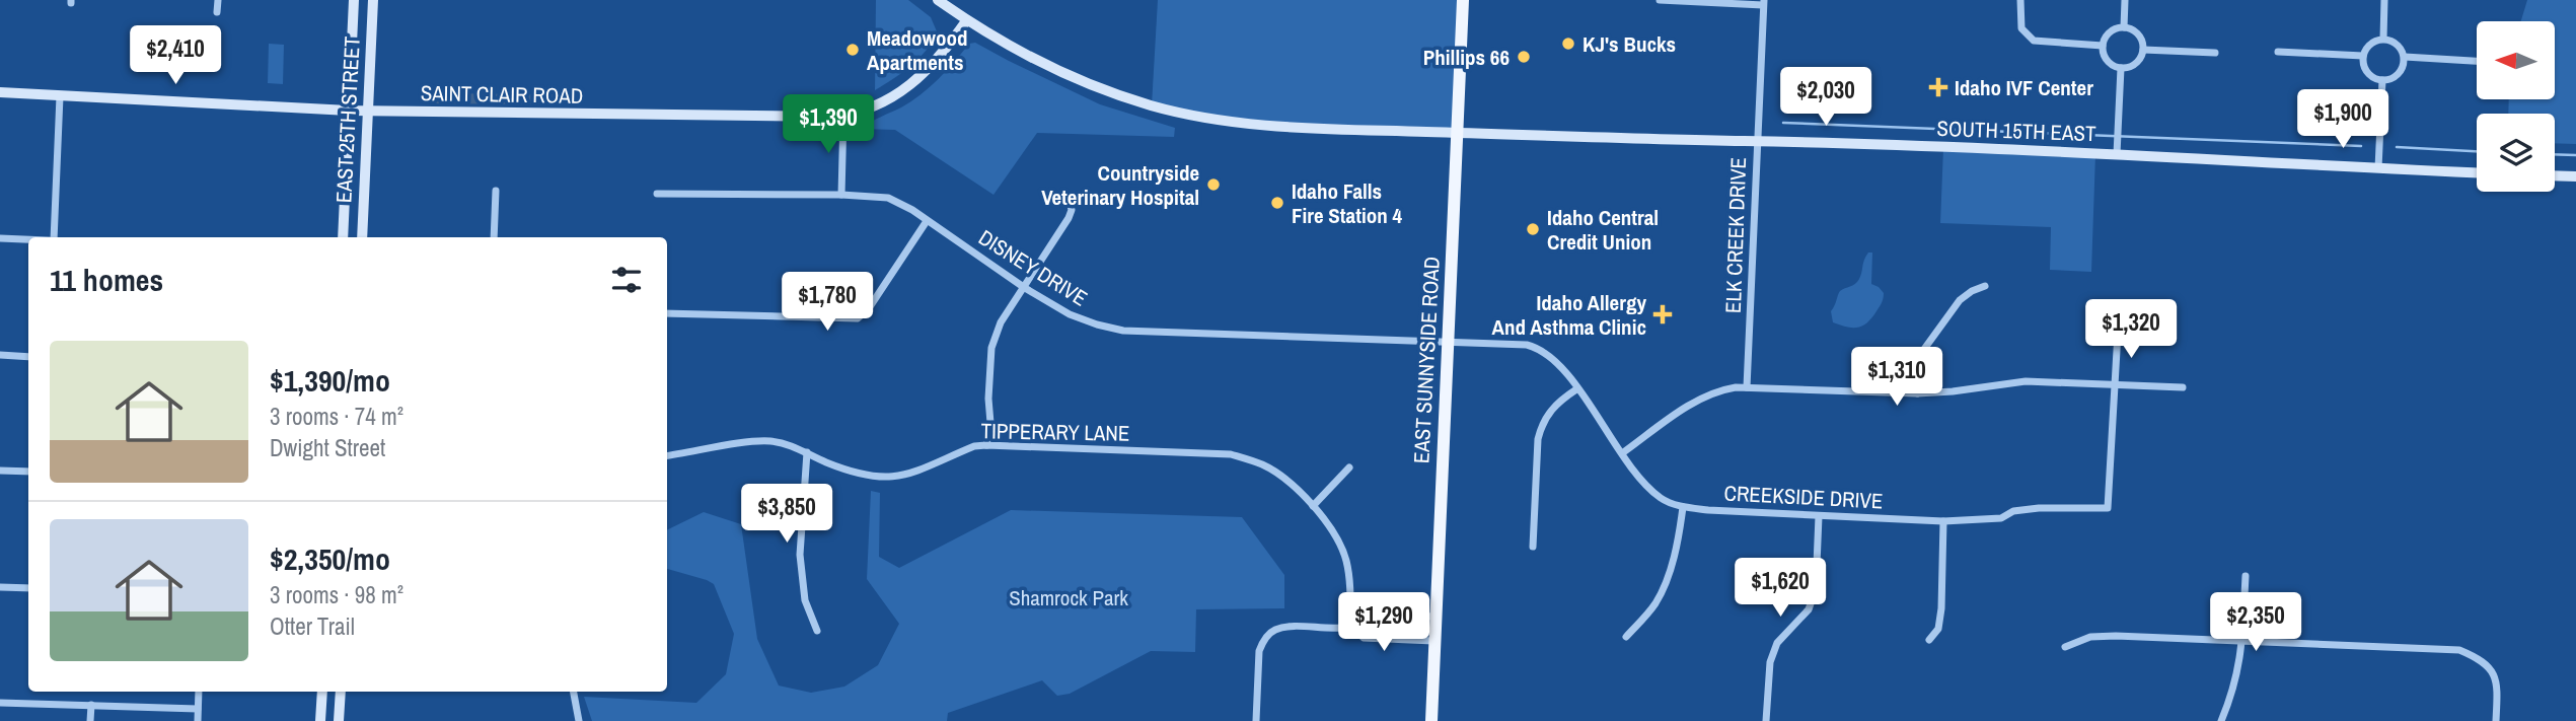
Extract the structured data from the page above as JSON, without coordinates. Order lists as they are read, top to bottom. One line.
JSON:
{"streets":{"main road":["SAINT CLAIR ROAD","EAST 25TH STREET","SOUTH 15TH EAST","EAST SUNNYSIDE ROAD"],"street":["ELK CREEK DRIVE","DISNEY DRIVE","TIPPERARY LANE","CREEKSIDE DRIVE"]},"crossings":[["SAINT CLAIR ROAD","EAST 25TH STREET"],["SAINT CLAIR ROAD","SOUTH 15TH EAST"],["SOUTH 15TH EAST","ELK CREEK DRIVE"],["SOUTH 15TH EAST","EAST SUNNYSIDE ROAD"],["DISNEY DRIVE","EAST SUNNYSIDE ROAD"],["DISNEY DRIVE","CREEKSIDE DRIVE"],["EAST SUNNYSIDE ROAD","CREEKSIDE DRIVE"]],"parks":["Shamrock Park"],"places":{"other":["KJ's Bucks","Meadowood Apartments","Phillips 66","Countryside Veterinary Hospital","Idaho Falls Fire Station 4","Idaho Central Credit Union"],"health":["Idaho IVF Center","Idaho Allergy And Asthma Clinic"]},"north":"left","page":{"price":["$2,410","$2,030","$1,900","$1,390","$1,780","$1,320","$1,310","$3,850","$1,620","$1,290","$2,350"],"heading":"11 homes","list":[{"name":"$1,390/mo","note":"3 rooms · 74 m² · Dwight Street"},{"name":"$2,350/mo","note":"3 rooms · 98 m² · Otter Trail"}]}}
